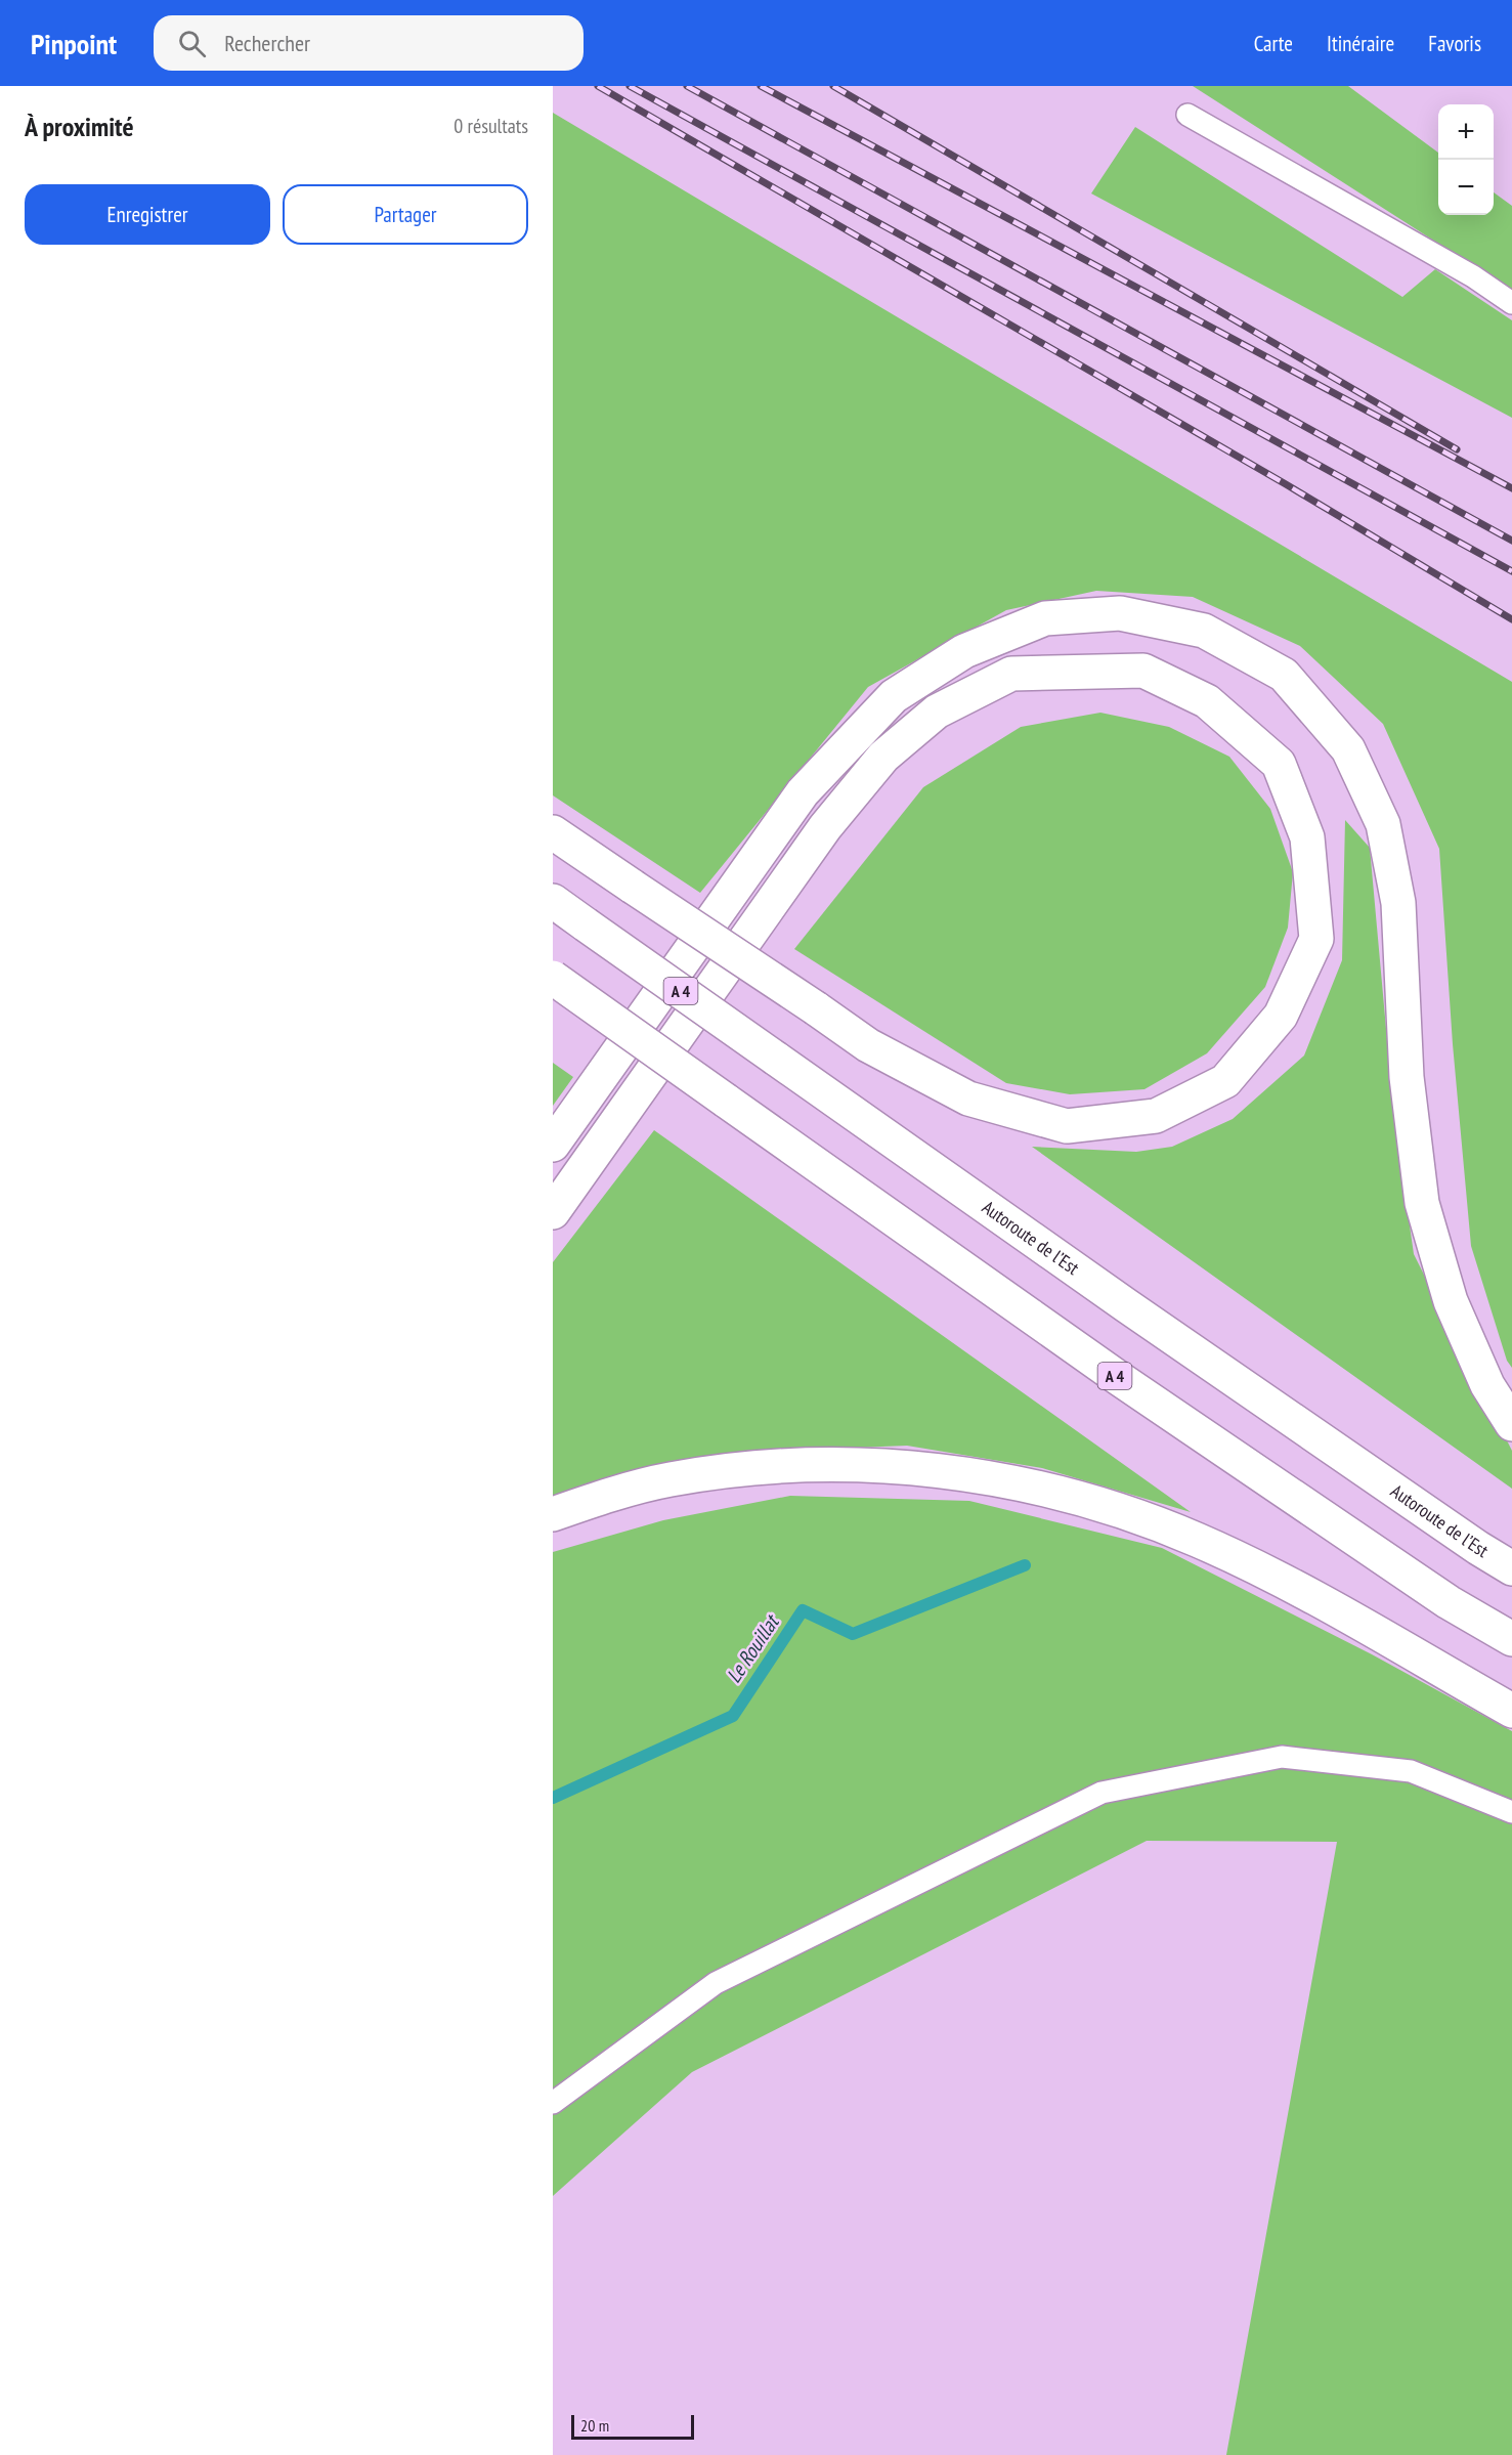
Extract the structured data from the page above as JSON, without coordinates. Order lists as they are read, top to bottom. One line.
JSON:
{"streets":{"highway":["A 4","Autoroute de l’Est"]},"water":["Le Rouillat"],"scale_bar":"20 m","page":{"header":"Pinpoint","search":"Rechercher","nav":["Carte","Itinéraire","Favoris"],"heading":["À proximité","0 résultats"],"map_buttons":["+","−"],"buttons":["Enregistrer","Partager"],"scale":"20 m"}}
